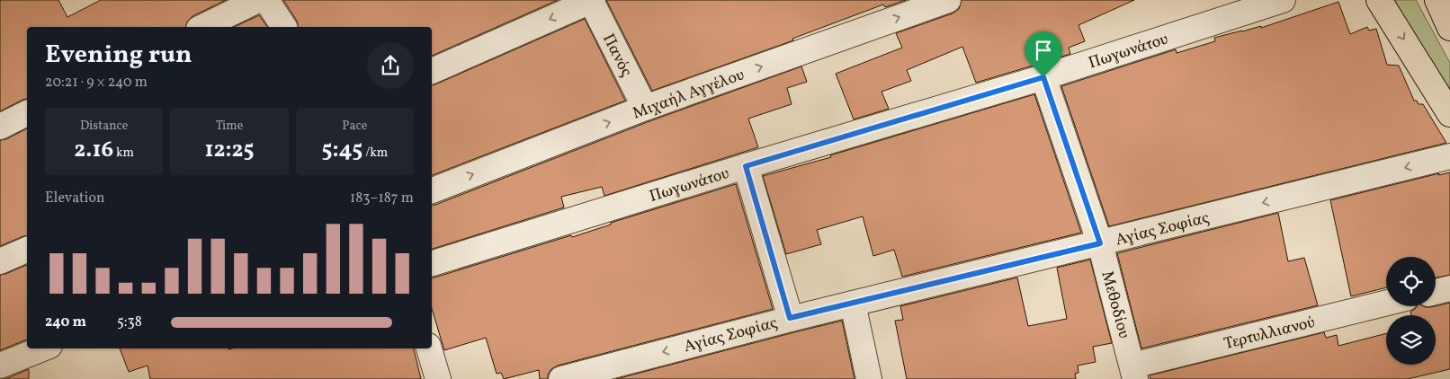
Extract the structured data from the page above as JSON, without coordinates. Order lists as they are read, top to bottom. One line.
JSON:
{"streets":{"street":["Πωγωνάτου","Πανός","Μιχαήλ Αγγέλου","Αγίας Σοφίας","Μεθοδίου","Τερτυλλιανού"]},"crossings":[["Πωγωνάτου","Μεθοδίου"],["Πανός","Μιχαήλ Αγγέλου"],["Αγίας Σοφίας","Μεθοδίου"],["Μεθοδίου","Τερτυλλιανού"]],"one_way":["Αγίας Σοφίας"],"page":{"heading":["Evening run","20:21 · 9 × 240 m"],"stats":[["Distance","2.16 km"],["Time","12:25"],["Pace","5:45 /km"]],"chart":["Elevation","183–187 m"],"list":[{"name":"240 m","note":"5:38"}]}}
